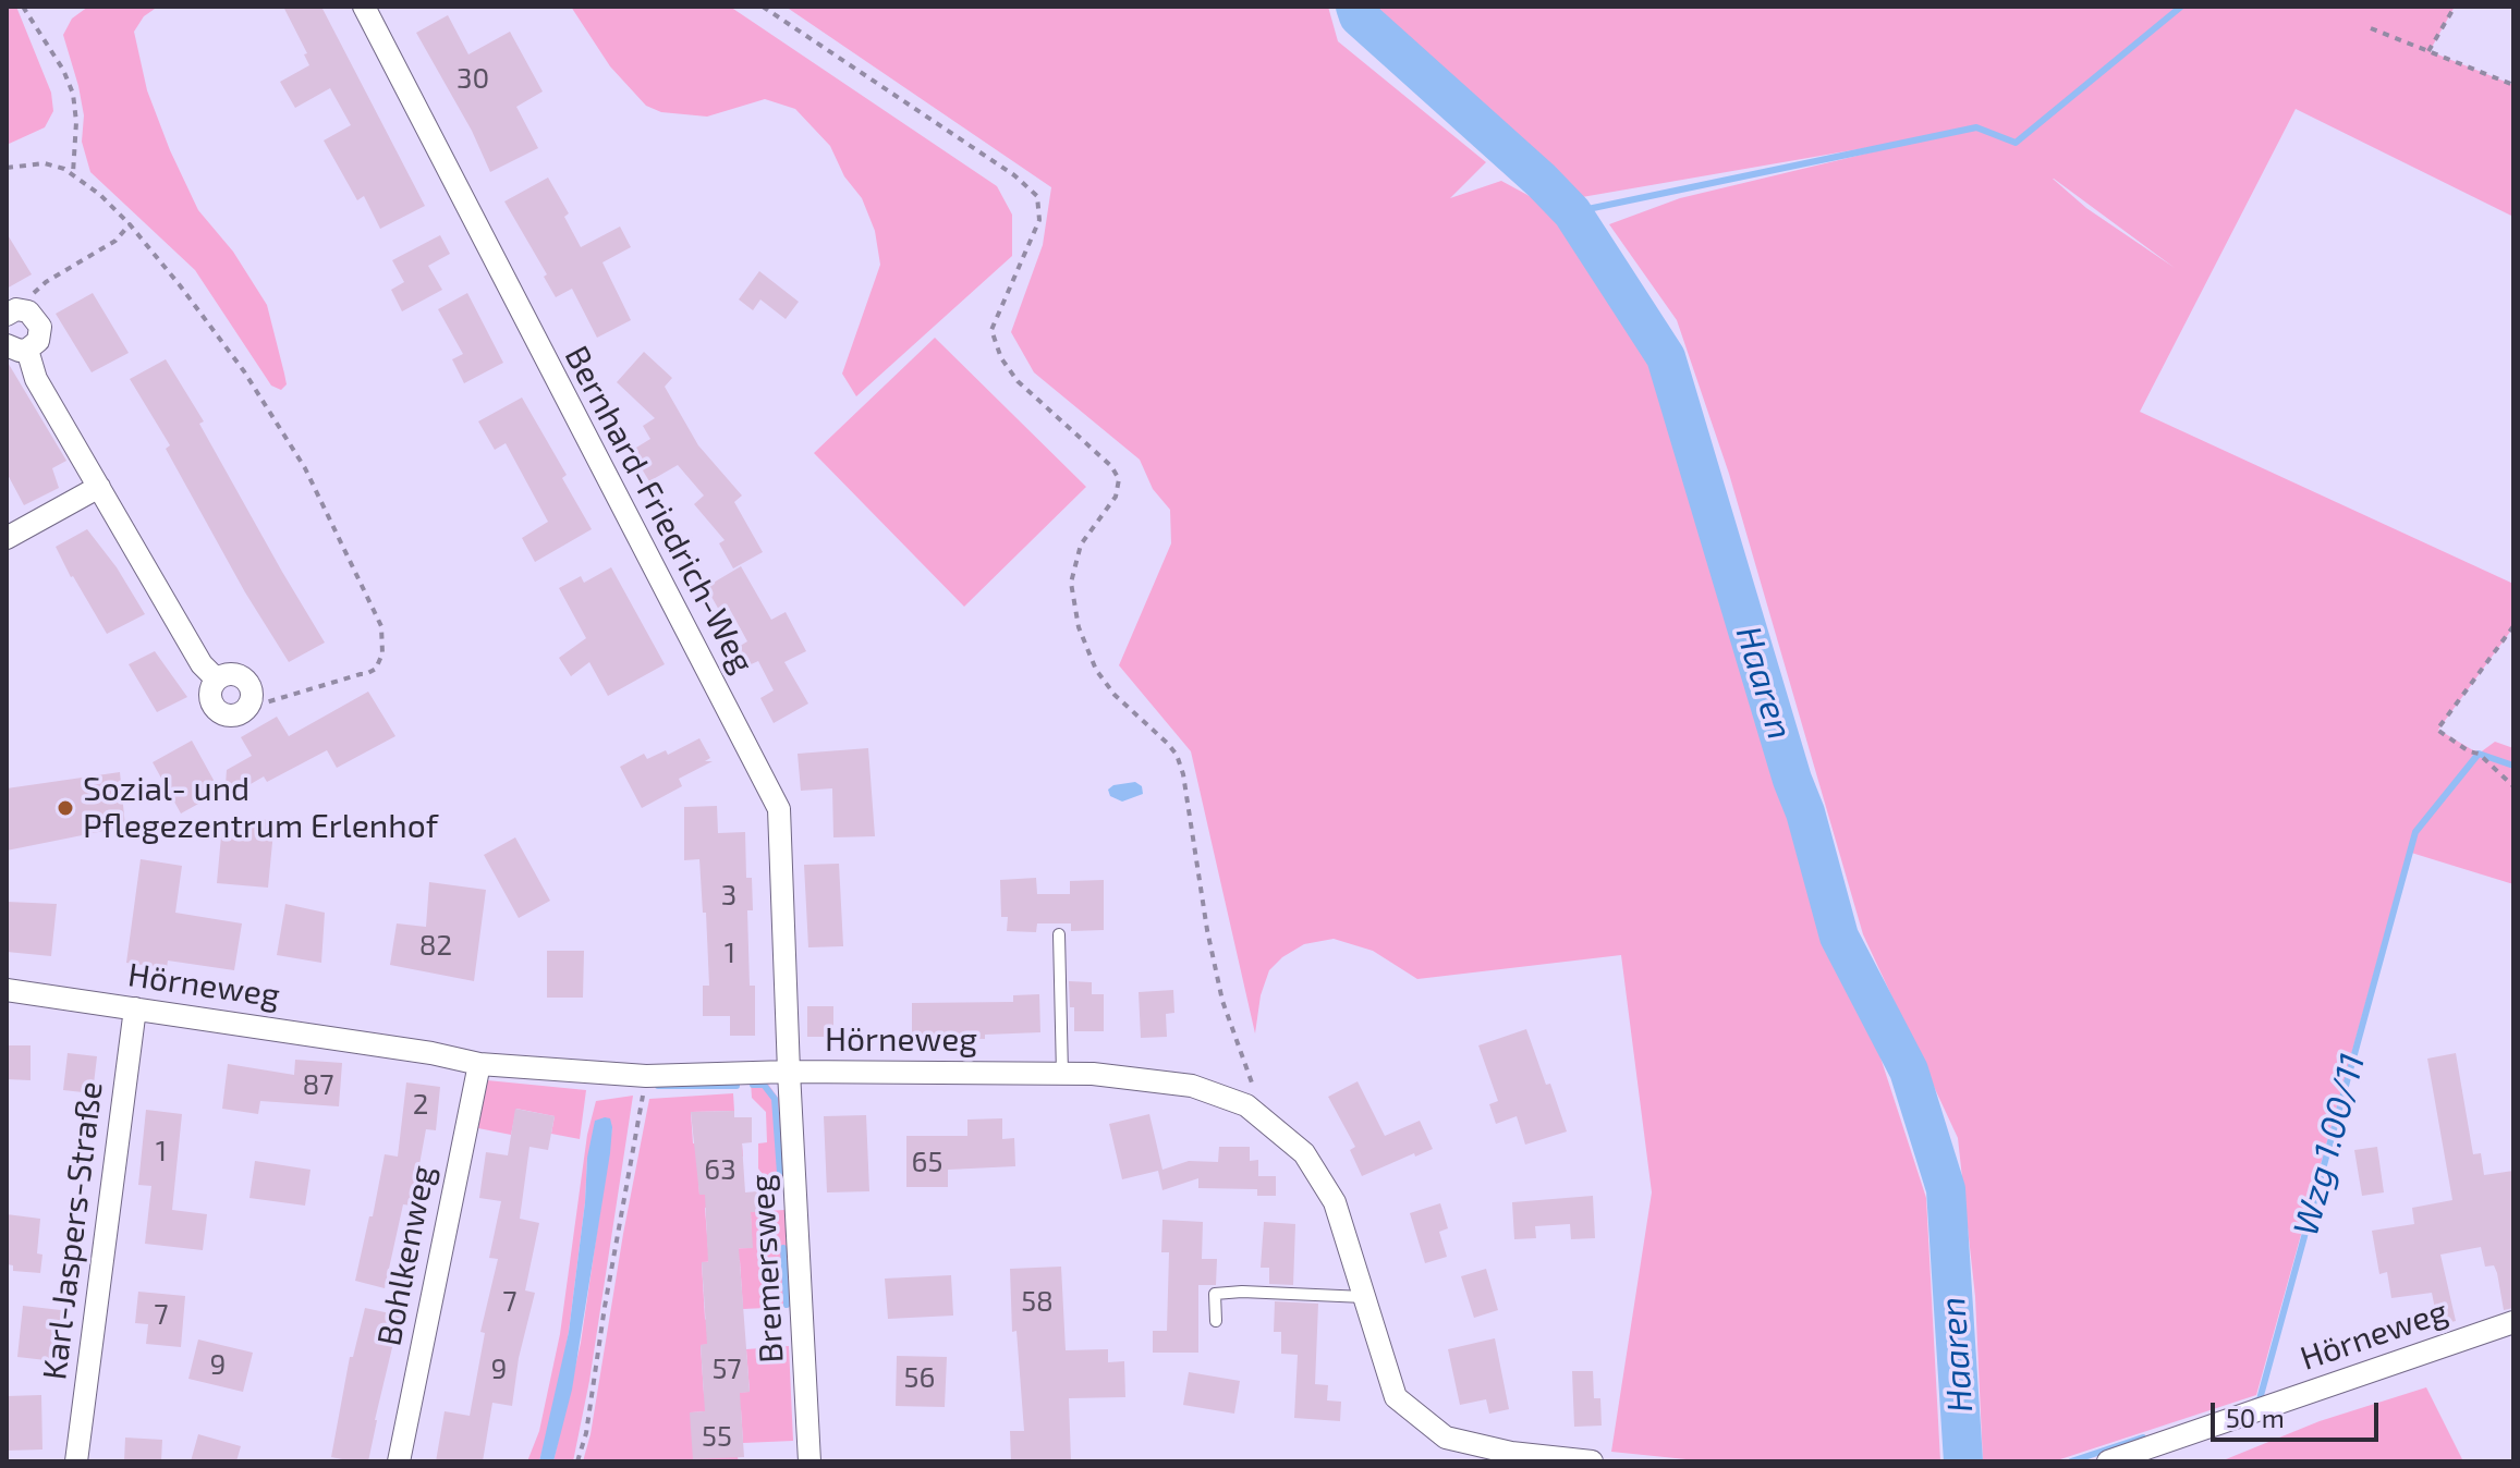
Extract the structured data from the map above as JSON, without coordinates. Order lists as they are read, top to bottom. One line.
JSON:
{"streets":{"street":["Bernhard-Friedrich-Weg","Hörneweg","Karl-Jaspers-Straße","Bohlkenweg","Bremersweg"]},"crossings":[["Bernhard-Friedrich-Weg","Hörneweg"],["Bernhard-Friedrich-Weg","Bremersweg"],["Hörneweg","Karl-Jaspers-Straße"],["Hörneweg","Bohlkenweg"],["Hörneweg","Bremersweg"]],"water":["Haaren","Wzg 1.00/11"],"places":["Sozial- und Pflegezentrum Erlenhof"],"house_numbers":["30","3","82","1","87","2","1","65","63","7","58","7","9","9","57","56","55"],"scale_bar":"50 m"}
